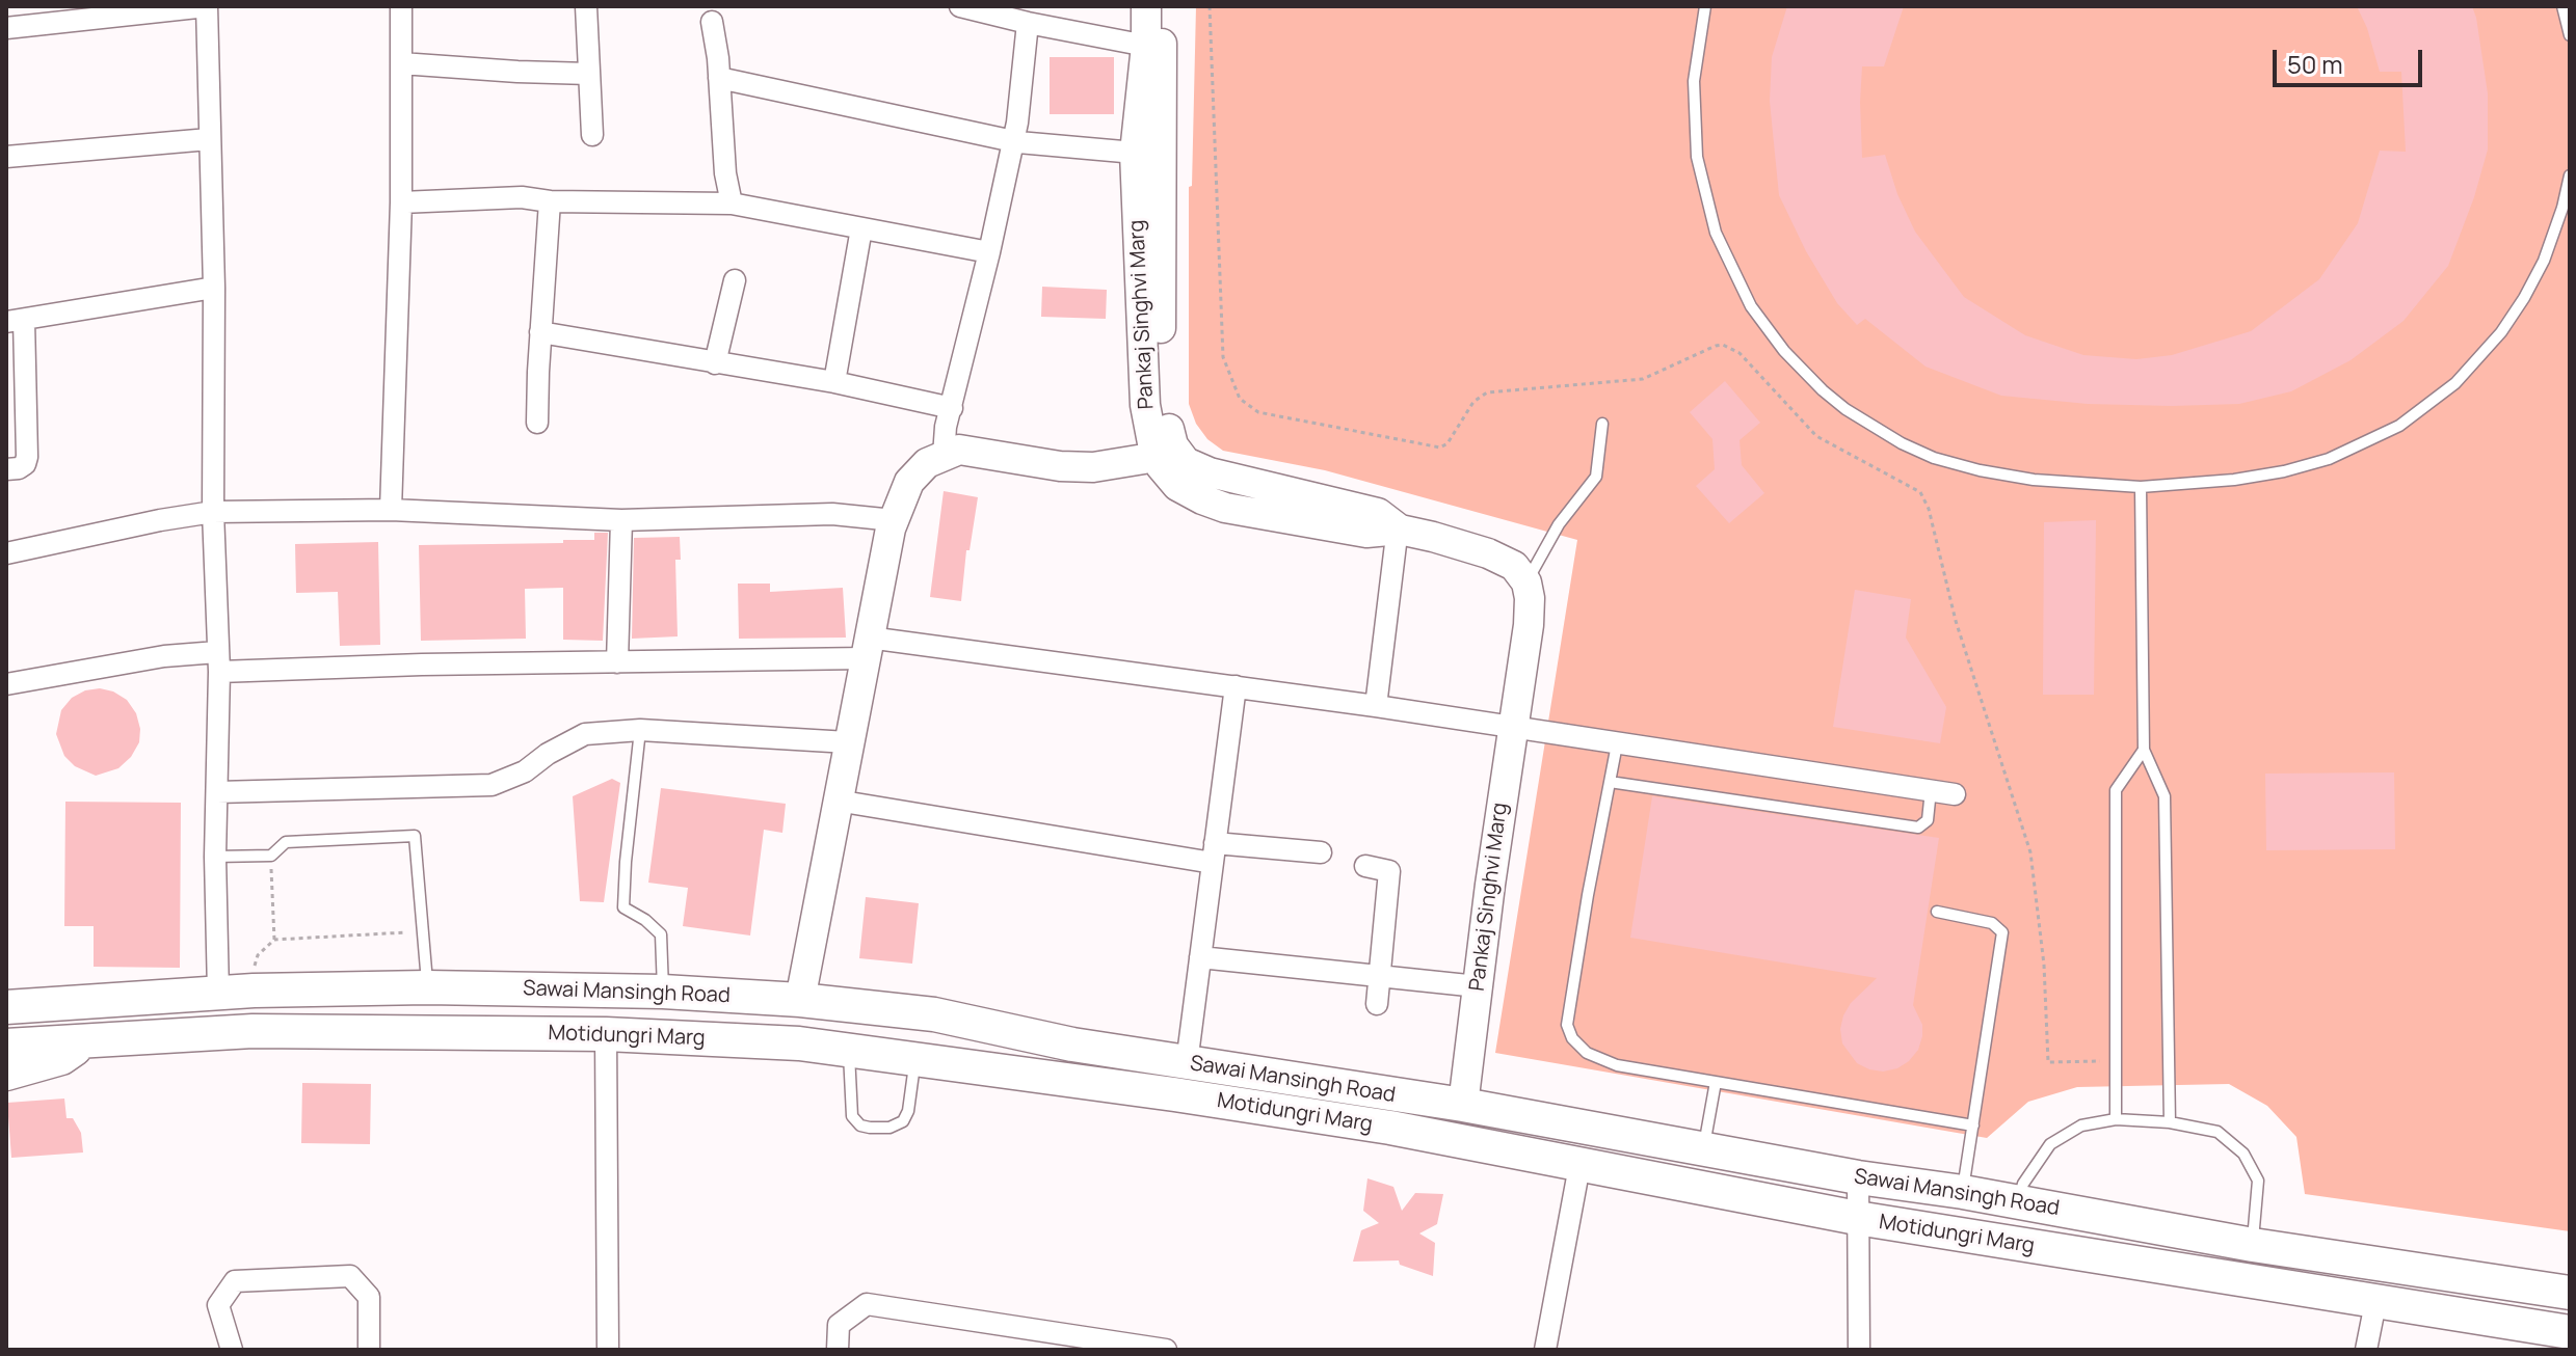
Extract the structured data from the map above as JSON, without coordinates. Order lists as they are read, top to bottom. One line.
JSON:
{"streets":{"main road":["Sawai Mansingh Road","Motidungri Marg"],"street":["Pankaj Singhvi Marg"]},"crossings":[["Pankaj Singhvi Marg","Sawai Mansingh Road"]],"scale_bar":"50 m"}
